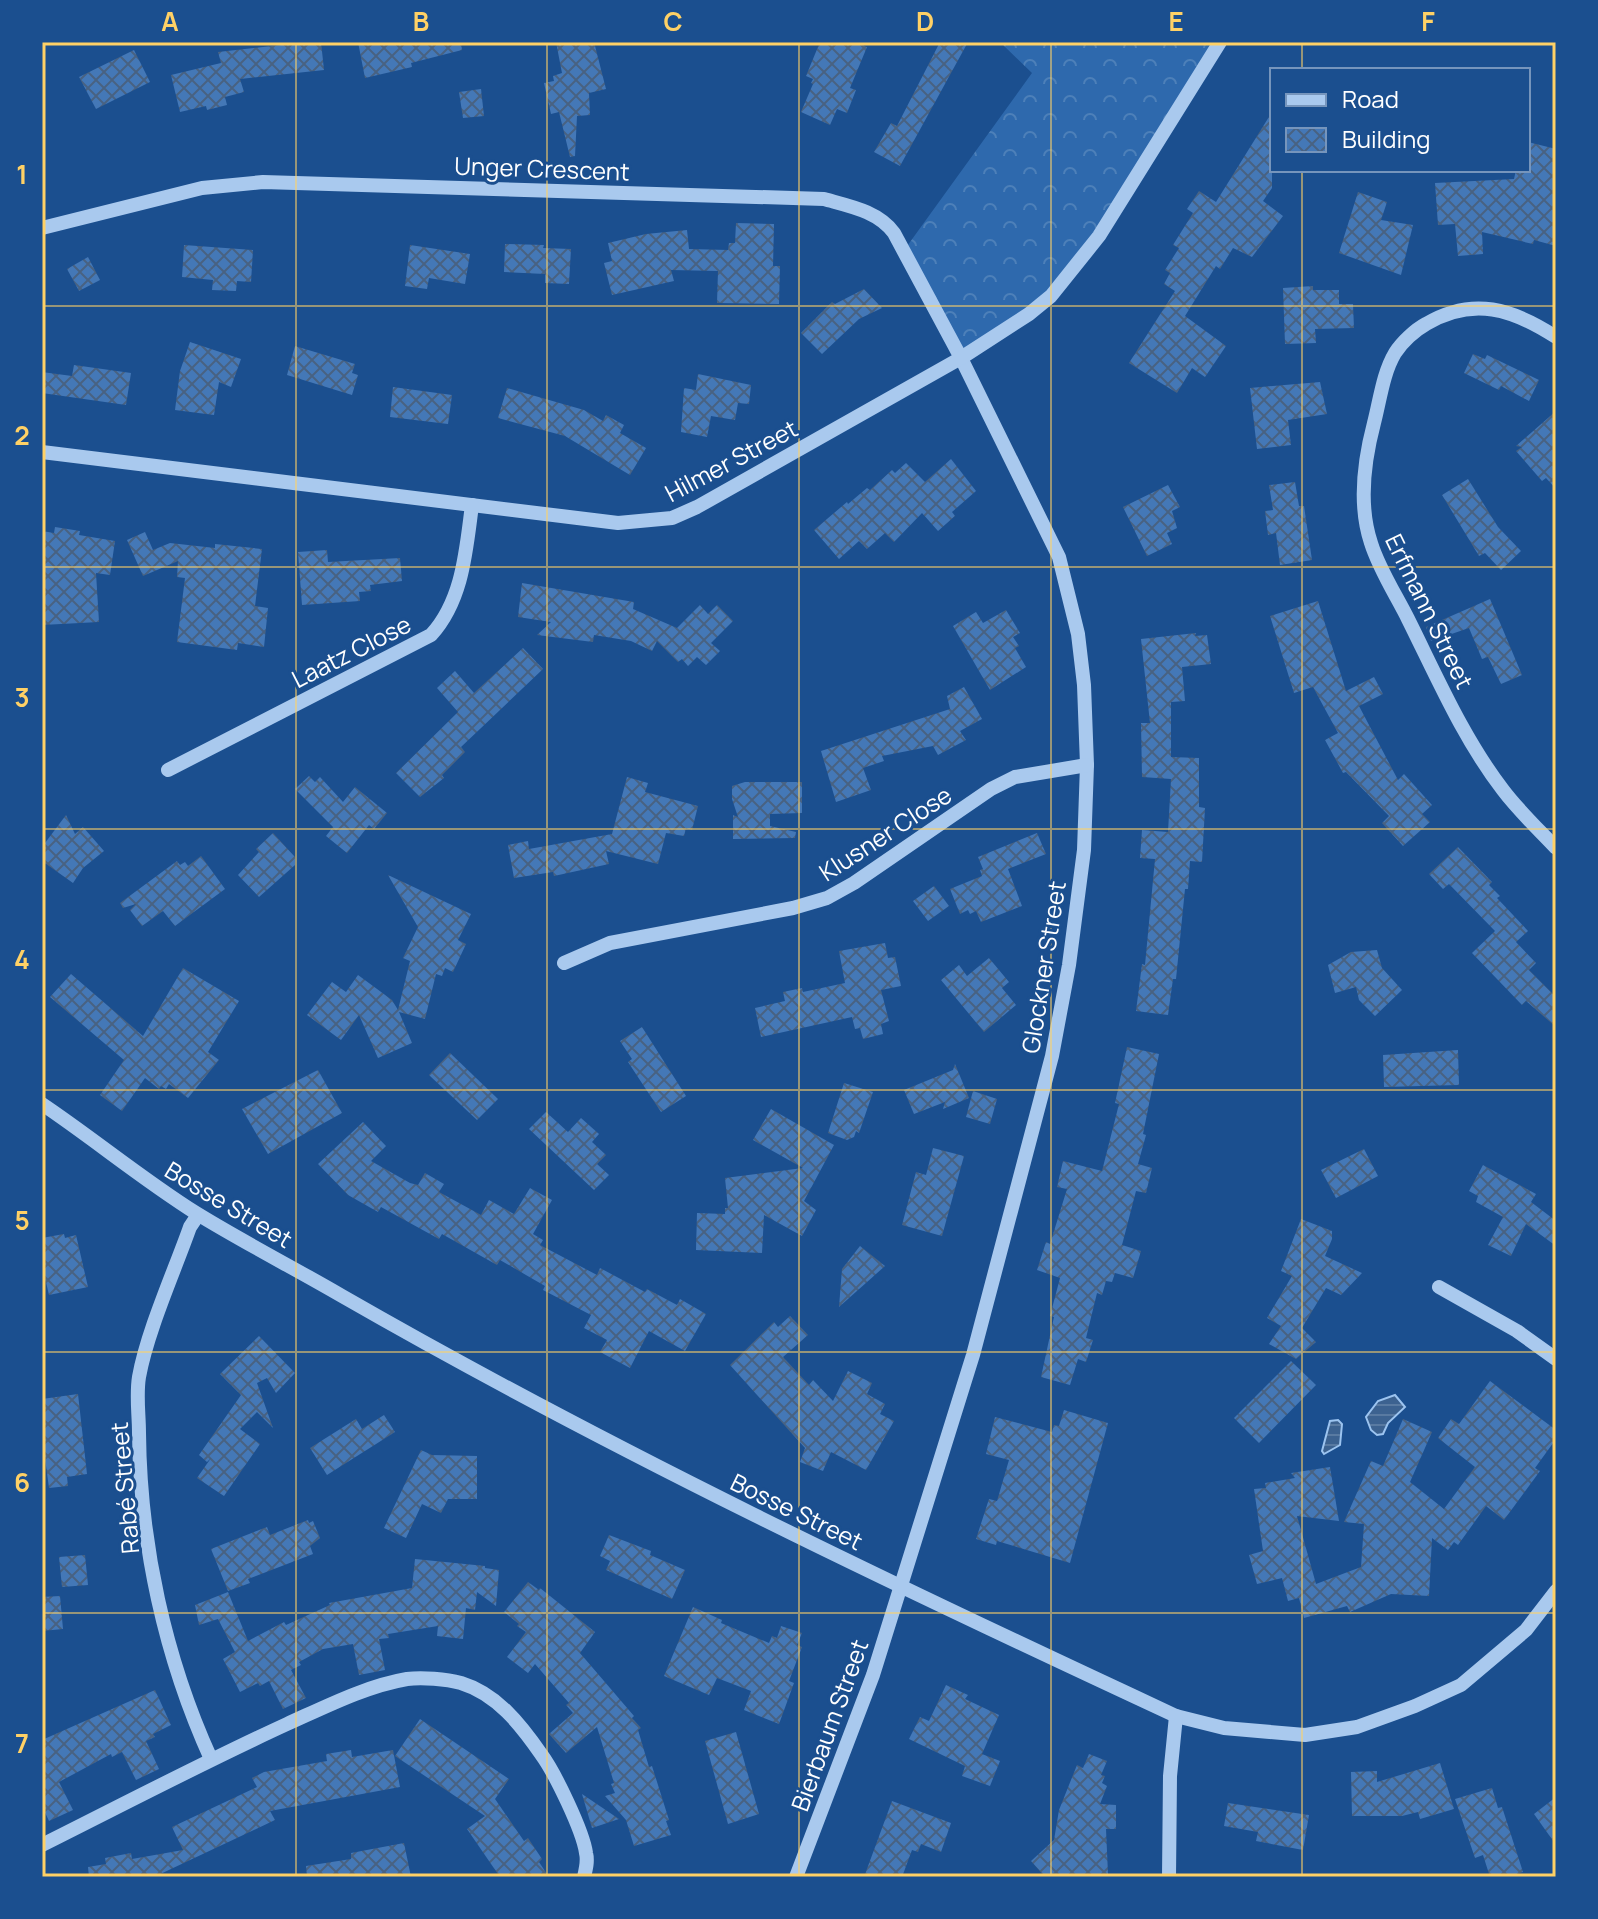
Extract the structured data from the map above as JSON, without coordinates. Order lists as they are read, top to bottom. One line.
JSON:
{"streets":{"street":["Unger Crescent","Hilmer Street","Erfmann Street","Laatz Close","Klusner Close","Glockner Street","Bosse Street","Rabé Street","Bierbaum Street"]},"crossings":[["Unger Crescent","Hilmer Street"],["Unger Crescent","Glockner Street"],["Hilmer Street","Laatz Close"],["Hilmer Street","Glockner Street"],["Klusner Close","Glockner Street"],["Glockner Street","Bosse Street"],["Glockner Street","Bierbaum Street"],["Bosse Street","Rabé Street"],["Bosse Street","Bierbaum Street"]],"legend":["Road","Building"],"grid":{"columns":["A","B","C","D","E","F"],"rows":["1","2","3","4","5","6","7"]}}
